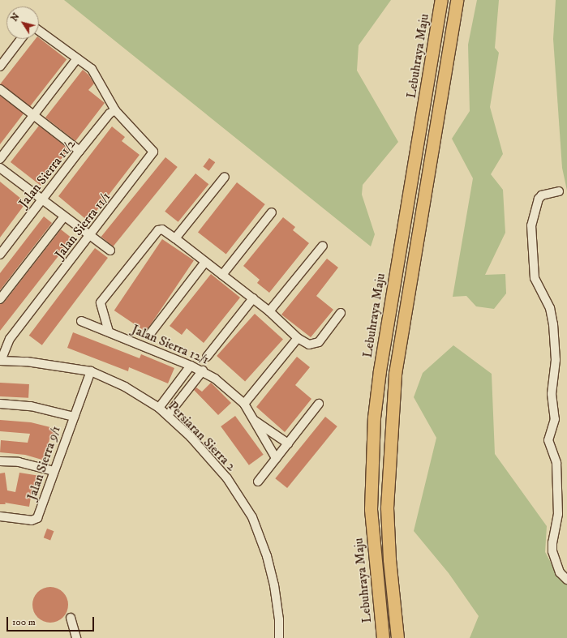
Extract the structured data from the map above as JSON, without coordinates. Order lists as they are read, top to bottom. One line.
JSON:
{"streets":{"highway":["Lebuhraya Maju"],"street":["Jalan Sierra 11/2","Jalan Sierra 11/1","Jalan Sierra 12/1","Persiaran Sierra 2","Jalan Sierra 9/1"]},"crossings":[["Jalan Sierra 11/2","Jalan Sierra 11/1"],["Jalan Sierra 11/1","Persiaran Sierra 2"],["Persiaran Sierra 2","Jalan Sierra 9/1"]],"scale_bar":"100 m","north":"top left"}
